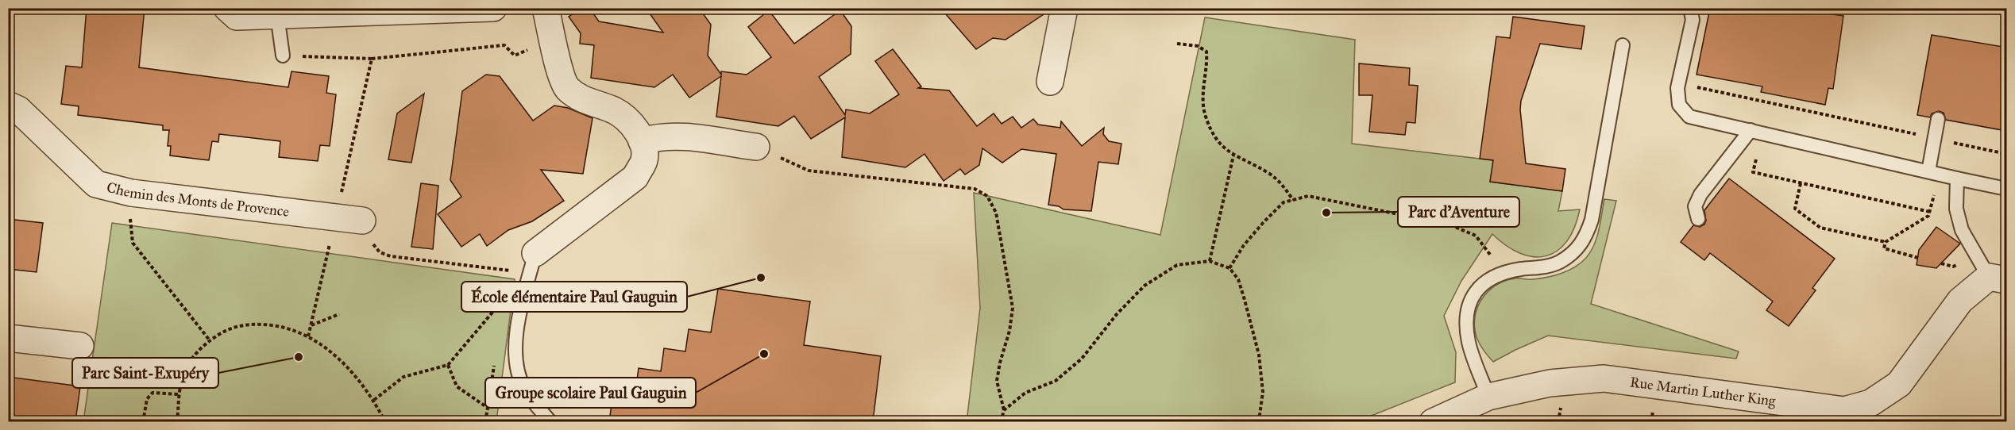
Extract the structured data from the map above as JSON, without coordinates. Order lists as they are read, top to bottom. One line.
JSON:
{"streets":{"street":["Chemin des Monts de Provence","Rue Martin Luther King"]},"places":["Parc d'Aventure","École élémentaire Paul Gauguin","Groupe scolaire Paul Gauguin","Parc Saint-Exupéry"]}
